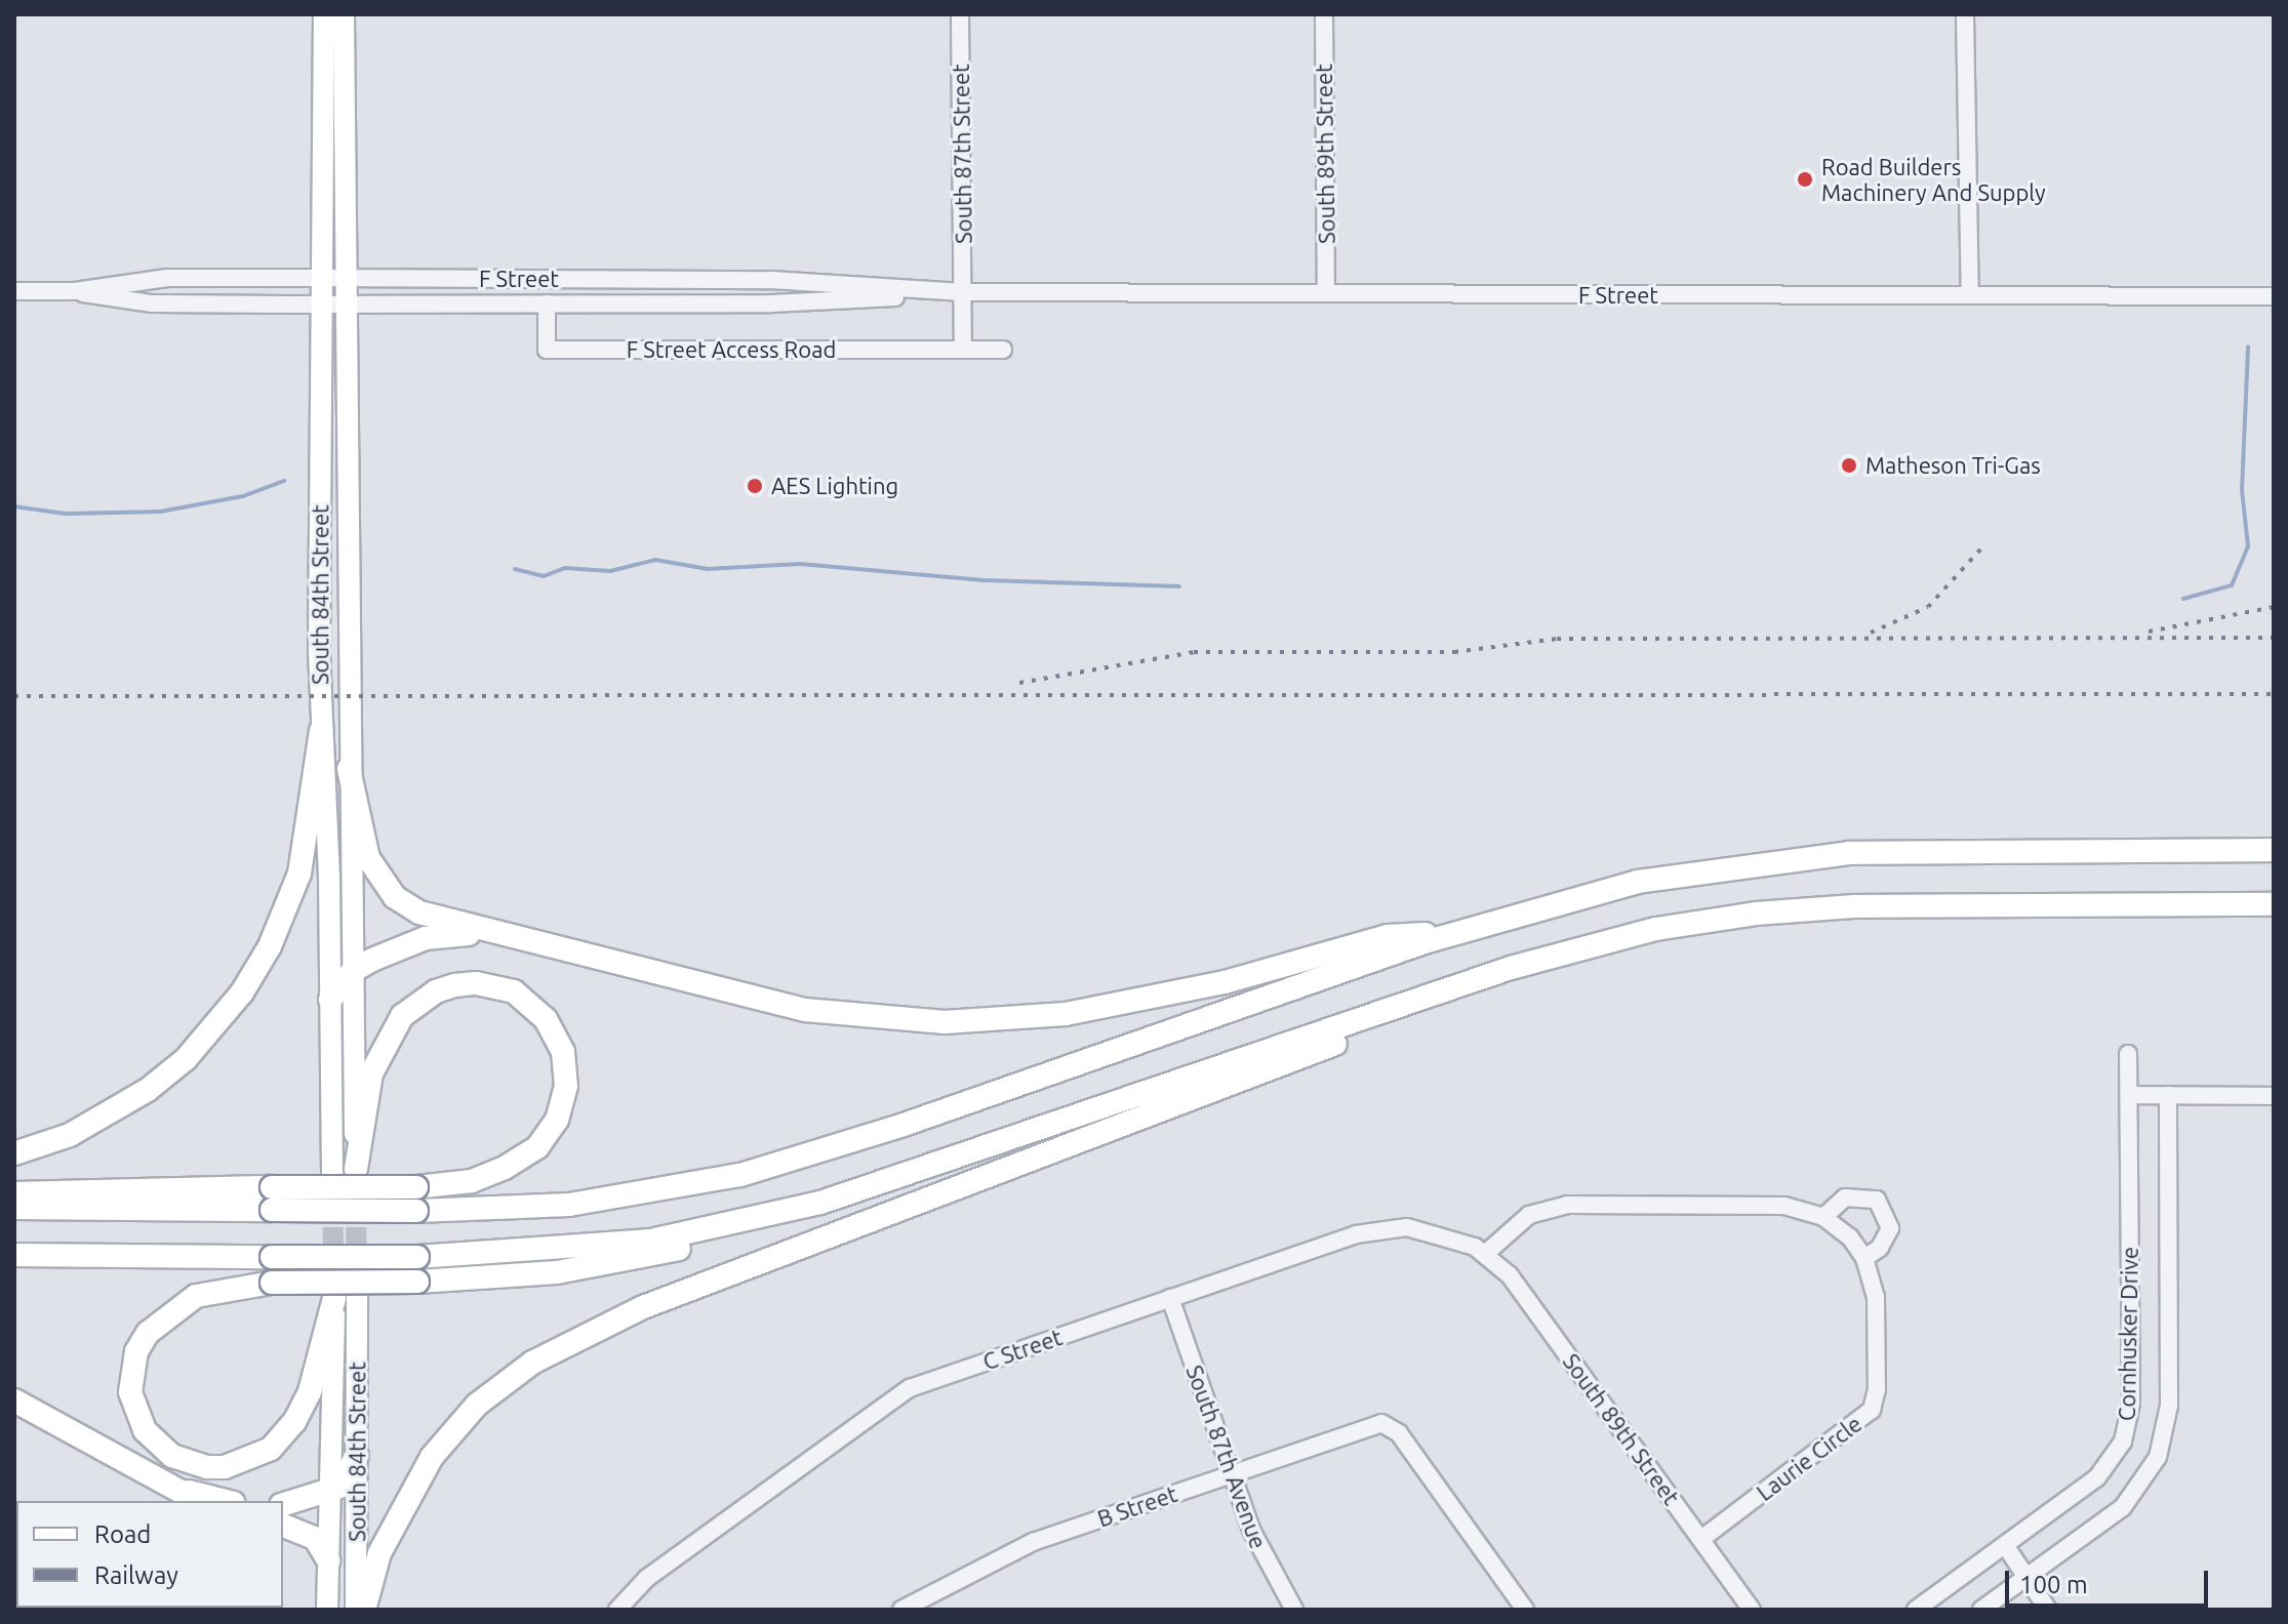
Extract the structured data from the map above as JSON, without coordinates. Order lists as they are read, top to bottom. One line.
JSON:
{"streets":{"main road":["South 84th Street"],"street":["South 87th Street","South 89th Street","F Street","F Street Access Road","Cornhusker Drive","C Street","South 87th Avenue","Laurie Circle","B Street"]},"crossings":[["South 87th Street","F Street"],["South 89th Street","F Street"],["South 89th Street","C Street"],["South 89th Street","Laurie Circle"],["F Street","F Street Access Road"],["F Street","South 84th Street"],["C Street","South 87th Avenue"],["South 87th Avenue","B Street"]],"places":["Road Builders Machinery And Supply","Matheson Tri-Gas","AES Lighting"],"legend":["Road","Railway"],"scale_bar":"100 m"}
